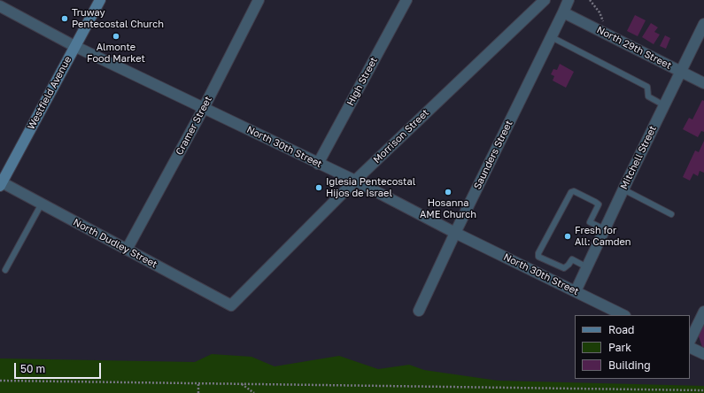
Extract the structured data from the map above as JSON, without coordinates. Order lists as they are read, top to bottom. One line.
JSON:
{"streets":{"street":["North 29th Street","High Street","Westfield Avenue","Cramer Street","Morrison Street","North 30th Street","Saunders Street","Mitchell Street","North Dudley Street"]},"crossings":[["North 29th Street","Saunders Street"],["North 29th Street","Mitchell Street"],["High Street","North 30th Street"],["Westfield Avenue","North 30th Street"],["Westfield Avenue","North Dudley Street"],["Cramer Street","North 30th Street"],["Cramer Street","North Dudley Street"],["Morrison Street","North 30th Street"],["Morrison Street","North Dudley Street"],["North 30th Street","Saunders Street"],["North 30th Street","Mitchell Street"]],"places":["Truway Pentecostal Church","Almonte Food Market","Iglesia Pentecostal Hijos de Israel","Hosanna AME Church","Fresh for All: Camden"],"legend":["Road","Park","Building"],"scale_bar":"50 m"}
